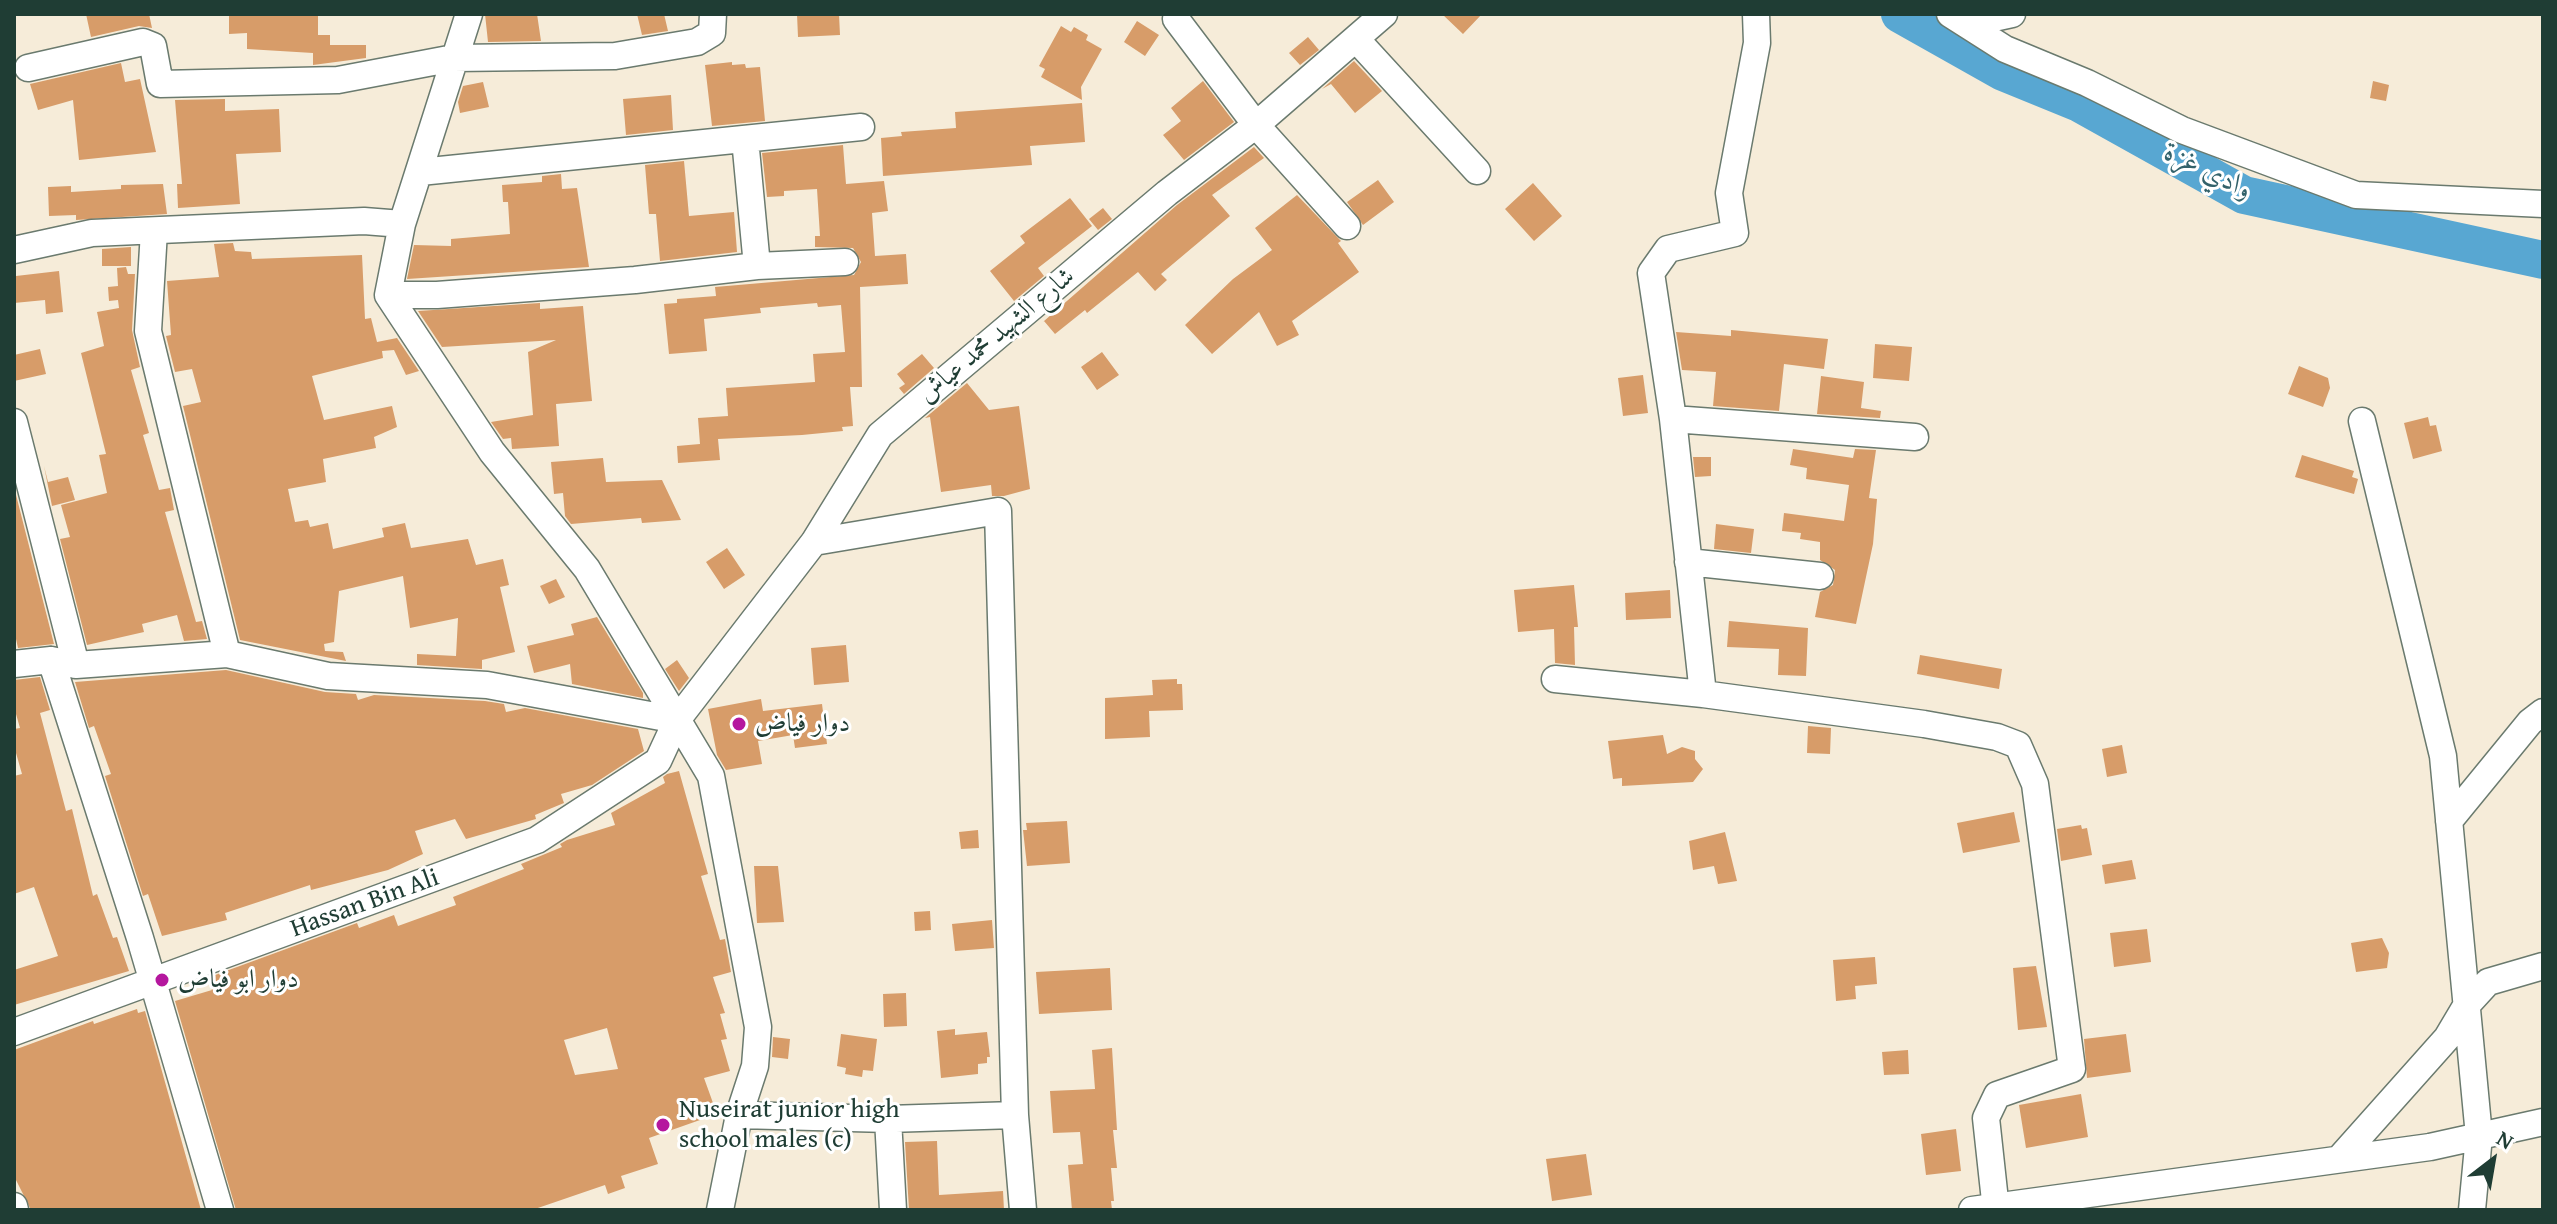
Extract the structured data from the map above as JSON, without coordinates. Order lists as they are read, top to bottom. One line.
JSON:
{"streets":{"street":["شارع الشهيد محمد عياش","Hassan Bin Ali"]},"crossings":[["شارع الشهيد محمد عياش","Hassan Bin Ali"]],"water":["وادي غزة"],"places":["دوار فياض","دوار ابو فياض","Nuseirat junior high school males (c)"],"north":"top right"}
